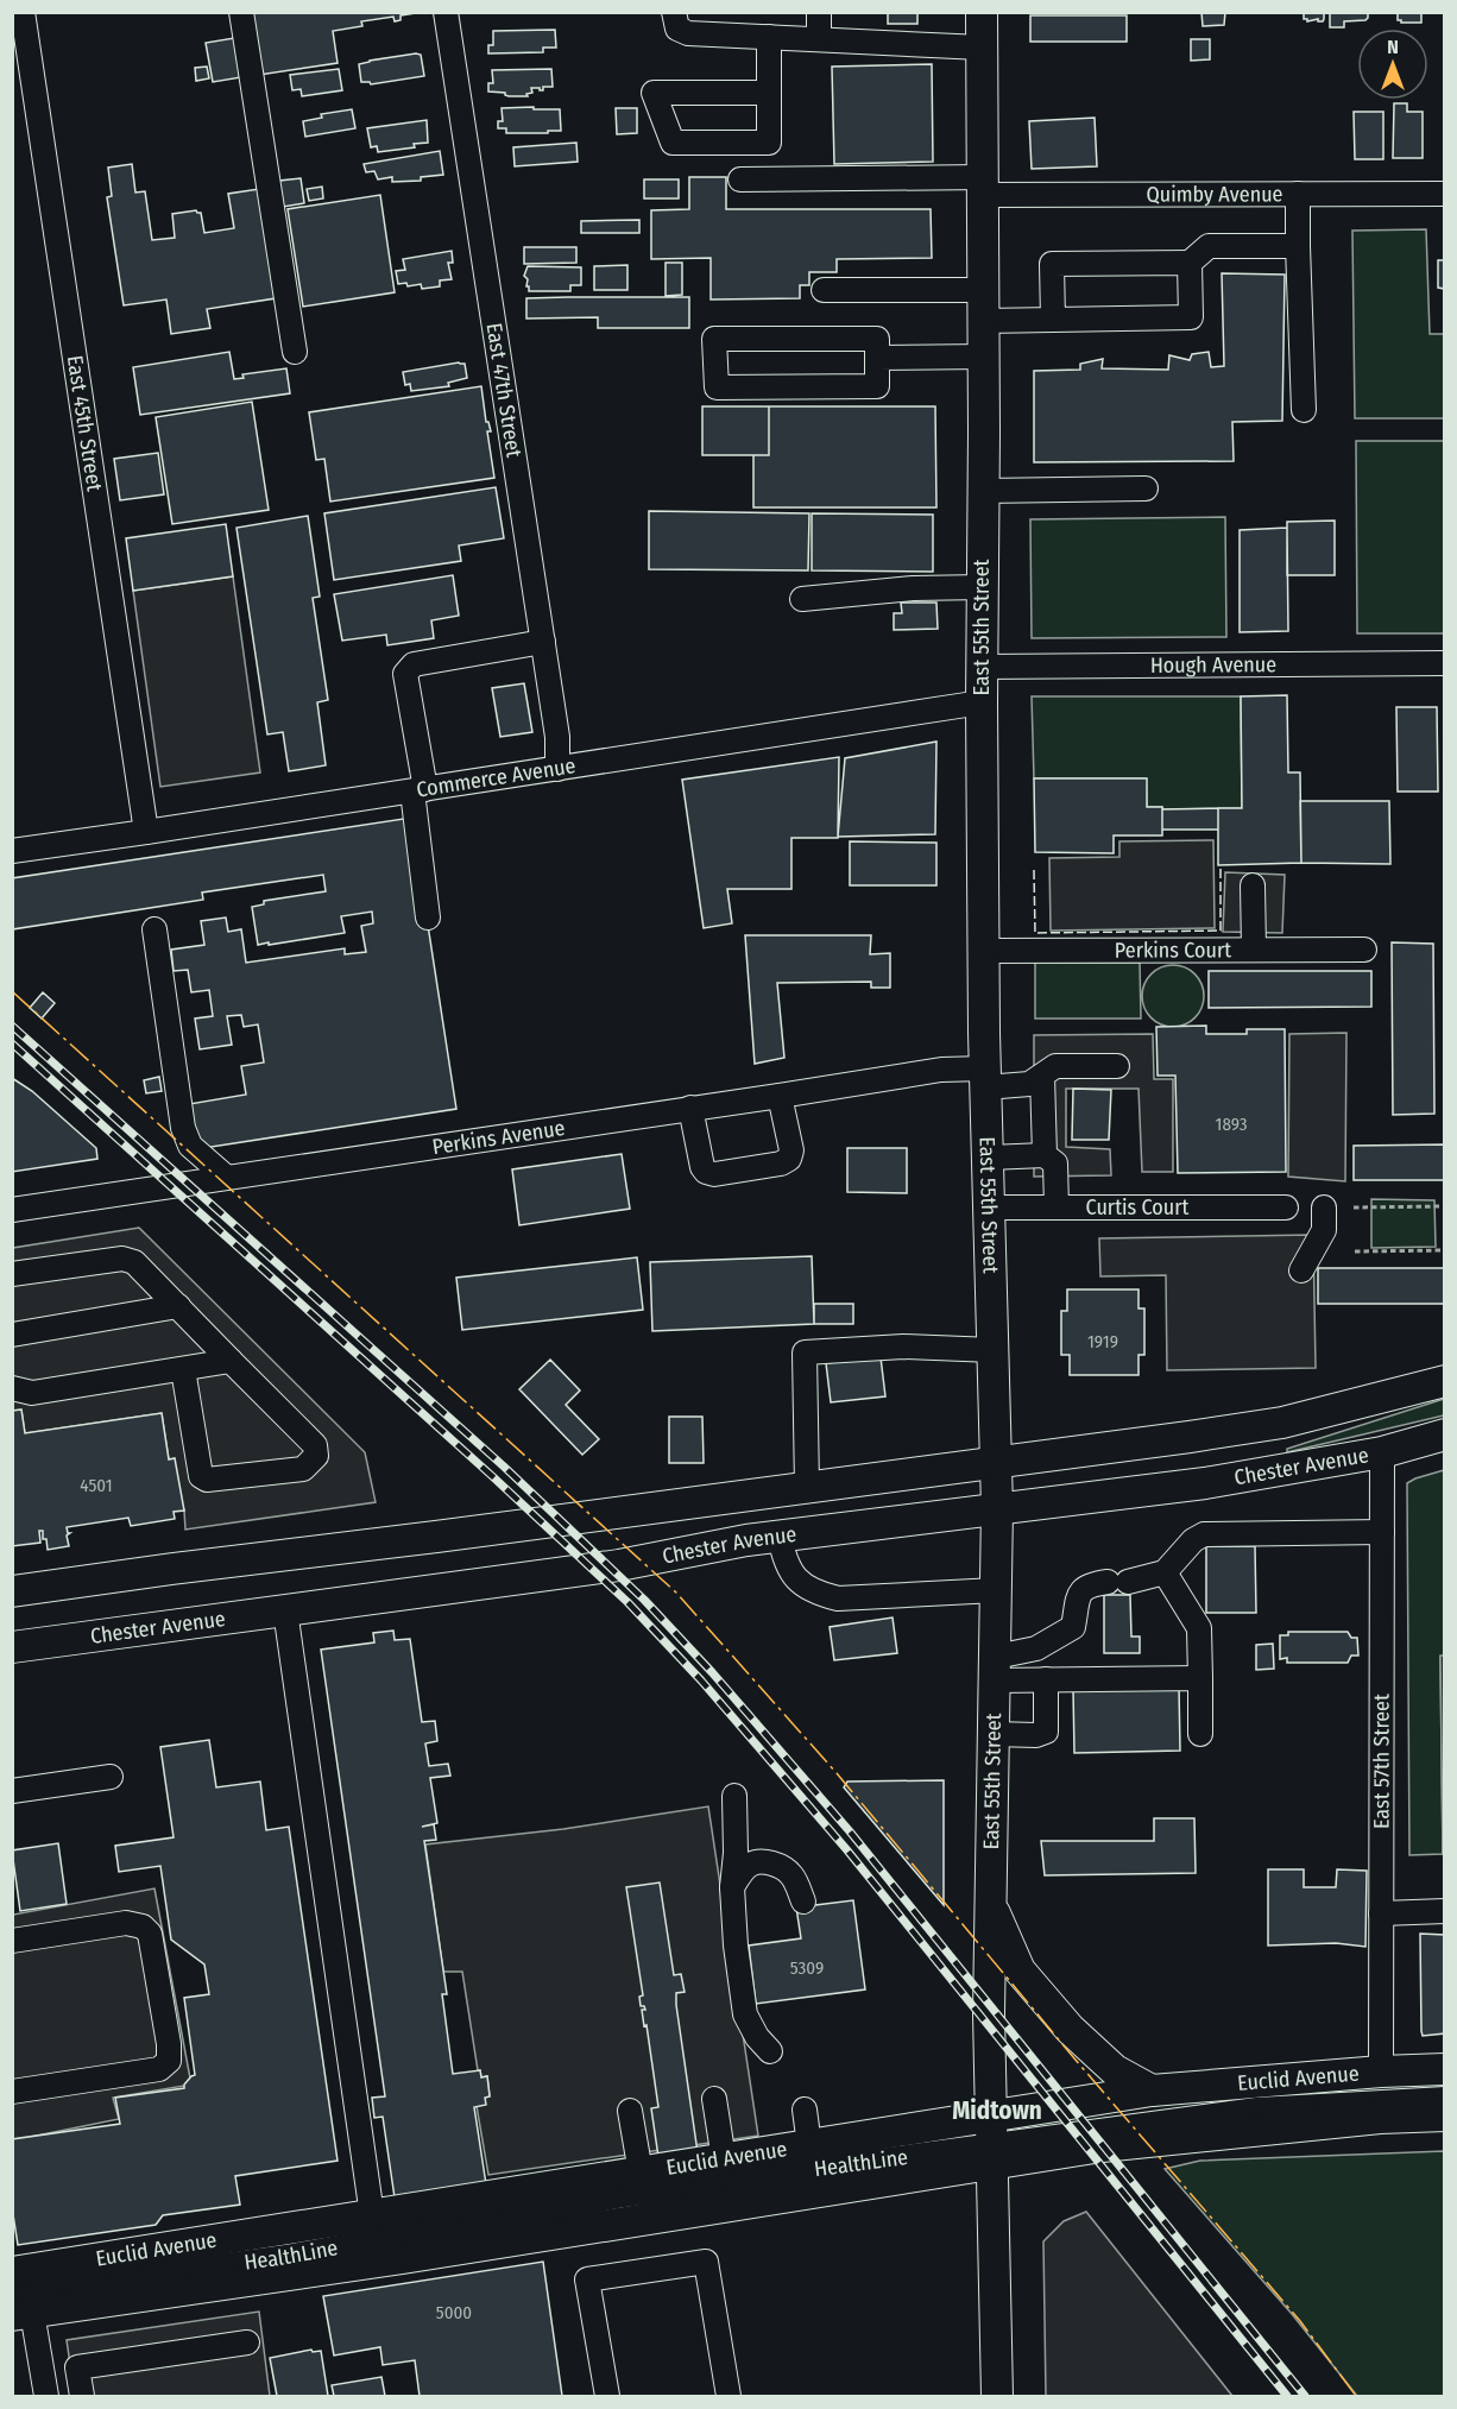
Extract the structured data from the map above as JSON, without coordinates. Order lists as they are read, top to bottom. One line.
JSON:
{"streets":{"main road":["East 55th Street","Chester Avenue","Euclid Avenue"],"street":["Quimby Avenue","East 47th Street","East 45th Street","Hough Avenue","Commerce Avenue","Perkins Court","Perkins Avenue","Curtis Court","East 57th Street"]},"crossings":[["Quimby Avenue","East 55th Street"],["East 47th Street","Commerce Avenue"],["East 45th Street","Commerce Avenue"],["East 55th Street","Hough Avenue"],["East 55th Street","Commerce Avenue"],["East 55th Street","Perkins Court"],["East 55th Street","Perkins Avenue"],["East 55th Street","Curtis Court"],["East 55th Street","Chester Avenue"],["East 55th Street","Euclid Avenue"],["Chester Avenue","East 57th Street"],["East 57th Street","Euclid Avenue"]],"districts":["Midtown"],"house_numbers":["1893","1919","4501","5309","5000"],"north":"top"}
